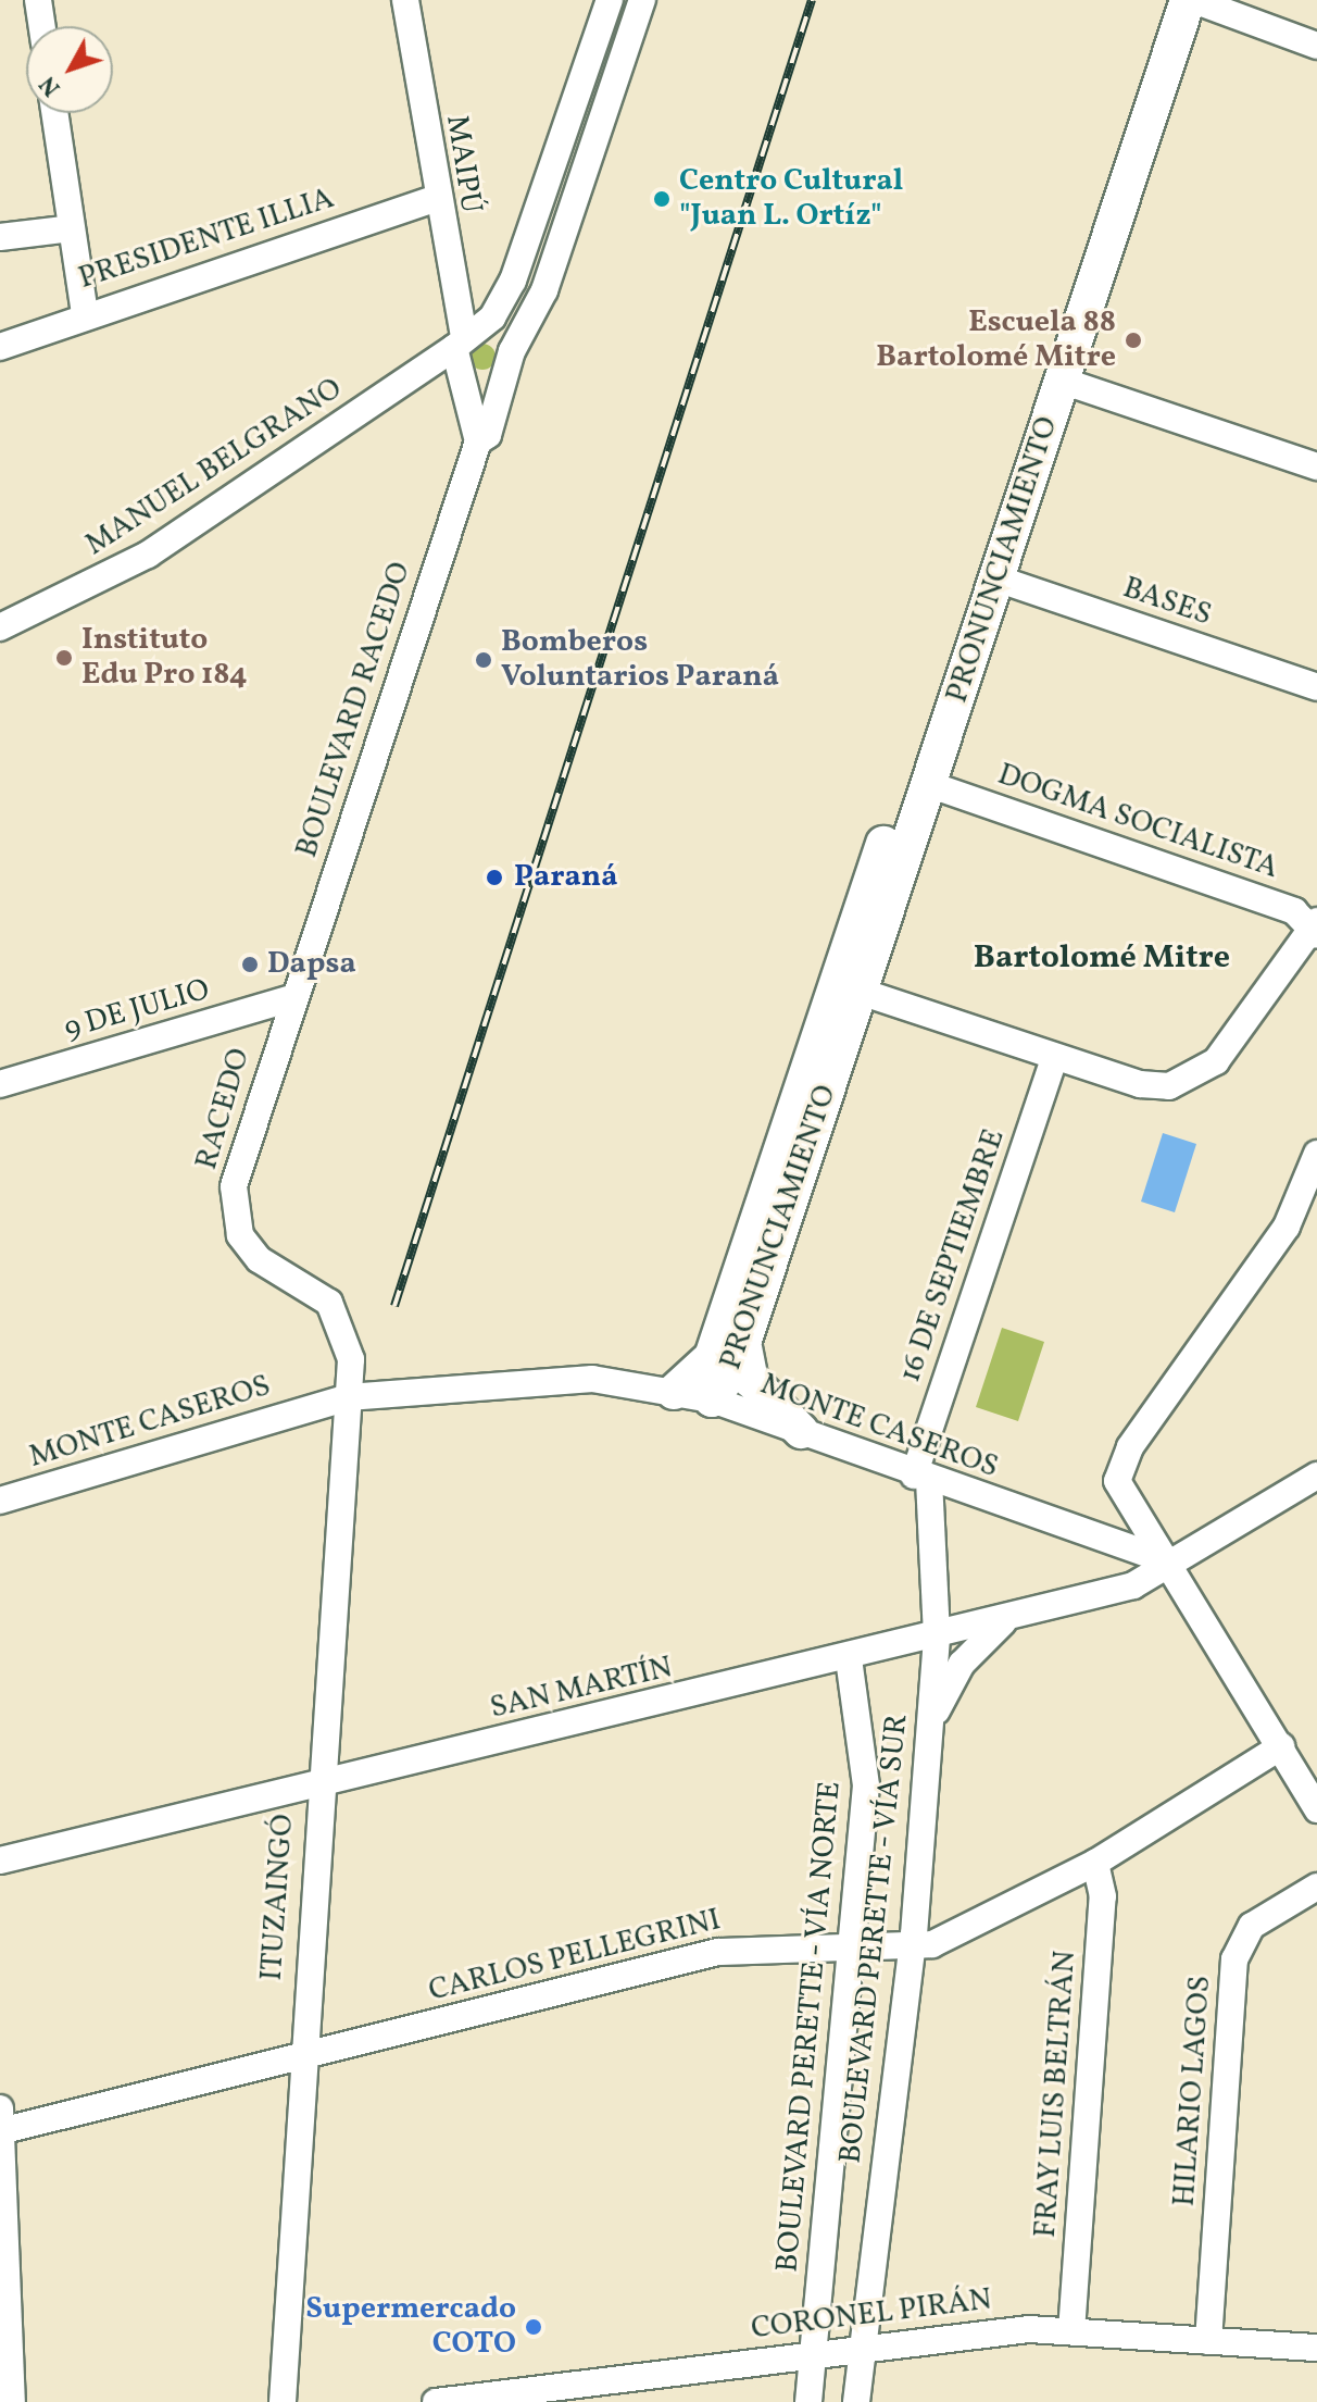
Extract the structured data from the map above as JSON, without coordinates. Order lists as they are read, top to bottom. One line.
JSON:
{"streets":{"main road":["PRONUNCIAMIENTO"],"street":["MAIPÚ","PRESIDENTE ILLIA","MANUEL BELGRANO","BASES","BOULEVARD RACEDO","DOGMA SOCIALISTA","9 DE JULIO","RACEDO","16 DE SEPTIEMBRE","MONTE CASEROS","SAN MARTÍN","ITUZAINGÓ","BOULEVARD PERETTE - VÍA SUR","CARLOS PELLEGRINI","BOULEVARD PERETTE - VÍA NORTE","HILARIO LAGOS","FRAY LUIS BELTRÁN","CORONEL PIRÁN"]},"crossings":[["MAIPÚ","PRESIDENTE ILLIA"],["MAIPÚ","MANUEL BELGRANO"],["PRONUNCIAMIENTO","BASES"],["PRONUNCIAMIENTO","DOGMA SOCIALISTA"],["PRONUNCIAMIENTO","MONTE CASEROS"],["BOULEVARD RACEDO","9 DE JULIO"],["BOULEVARD RACEDO","RACEDO"],["9 DE JULIO","RACEDO"],["RACEDO","MONTE CASEROS"],["RACEDO","ITUZAINGÓ"],["16 DE SEPTIEMBRE","MONTE CASEROS"],["16 DE SEPTIEMBRE","BOULEVARD PERETTE - VÍA SUR"],["MONTE CASEROS","SAN MARTÍN"],["MONTE CASEROS","ITUZAINGÓ"],["MONTE CASEROS","BOULEVARD PERETTE - VÍA SUR"],["SAN MARTÍN","ITUZAINGÓ"],["SAN MARTÍN","BOULEVARD PERETTE - VÍA SUR"],["SAN MARTÍN","BOULEVARD PERETTE - VÍA NORTE"],["ITUZAINGÓ","CARLOS PELLEGRINI"],["BOULEVARD PERETTE - VÍA SUR","CARLOS PELLEGRINI"],["BOULEVARD PERETTE - VÍA SUR","CORONEL PIRÁN"],["CARLOS PELLEGRINI","BOULEVARD PERETTE - VÍA NORTE"],["CARLOS PELLEGRINI","FRAY LUIS BELTRÁN"],["BOULEVARD PERETTE - VÍA NORTE","CORONEL PIRÁN"],["HILARIO LAGOS","CORONEL PIRÁN"],["FRAY LUIS BELTRÁN","CORONEL PIRÁN"]],"districts":["Bartolomé Mitre"],"places":["Centro Cultural \"Juan L. Ortíz\"","Escuela 88 Bartolomé Mitre","Instituto Edu Pro 184","Bomberos Voluntarios Paraná","Paraná","Dapsa","Supermercado COTO"],"north":"bottom left"}
